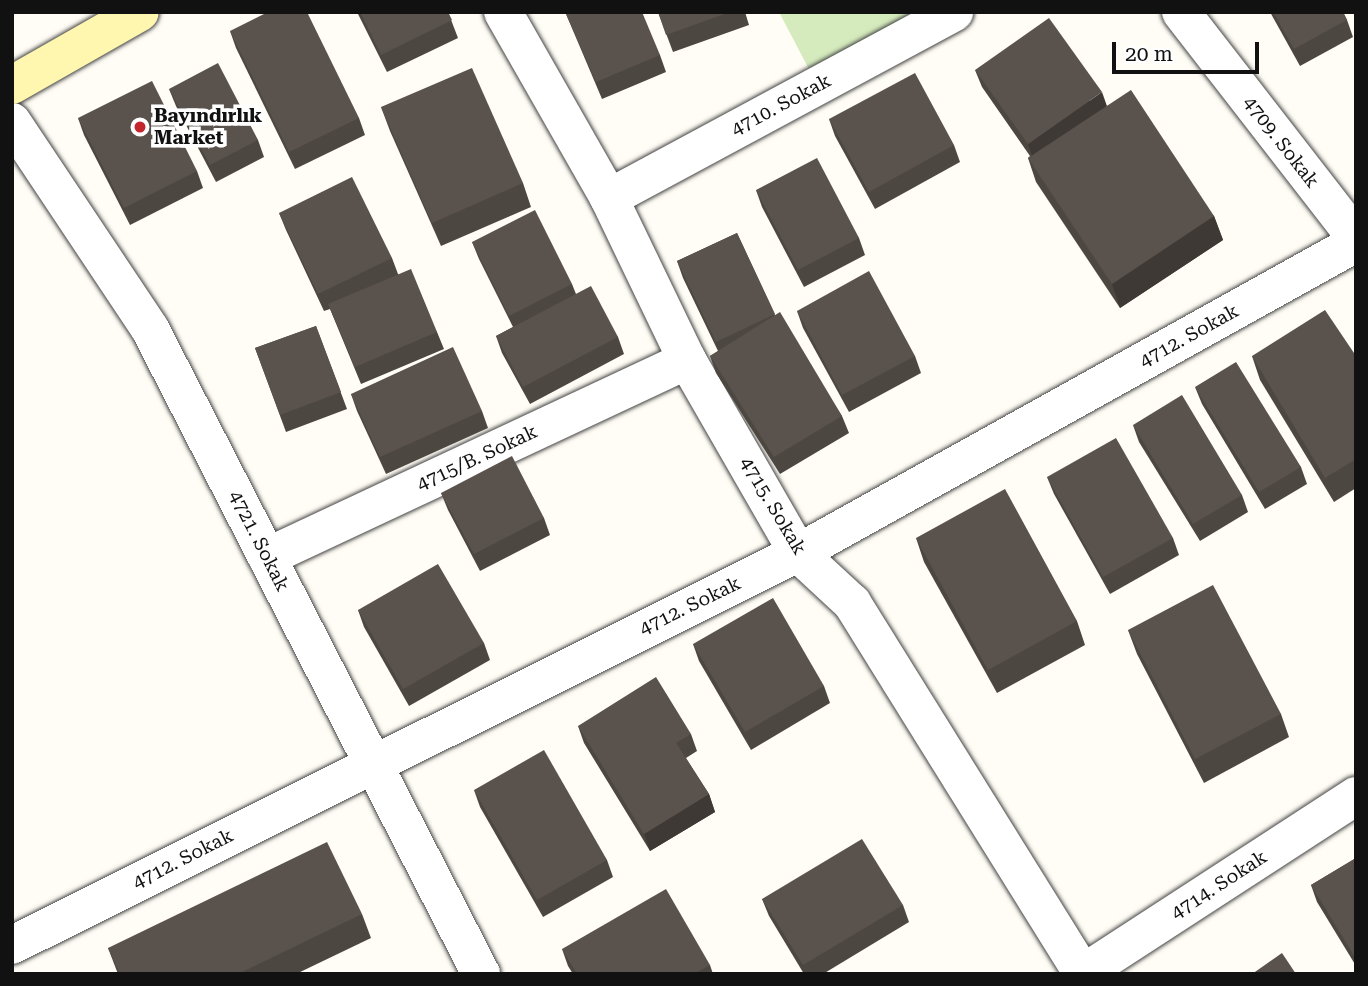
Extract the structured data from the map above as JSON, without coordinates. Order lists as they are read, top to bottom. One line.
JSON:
{"streets":{"street":["4710. Sokak","4709. Sokak","4712. Sokak","4715/B. Sokak","4715. Sokak","4721. Sokak","4714. Sokak"]},"crossings":[["4710. Sokak","4715. Sokak"],["4709. Sokak","4712. Sokak"],["4712. Sokak","4715. Sokak"],["4712. Sokak","4721. Sokak"],["4715/B. Sokak","4715. Sokak"],["4715/B. Sokak","4721. Sokak"],["4715. Sokak","4714. Sokak"]],"places":["Bayındırlık Market"],"scale_bar":"20 m"}
